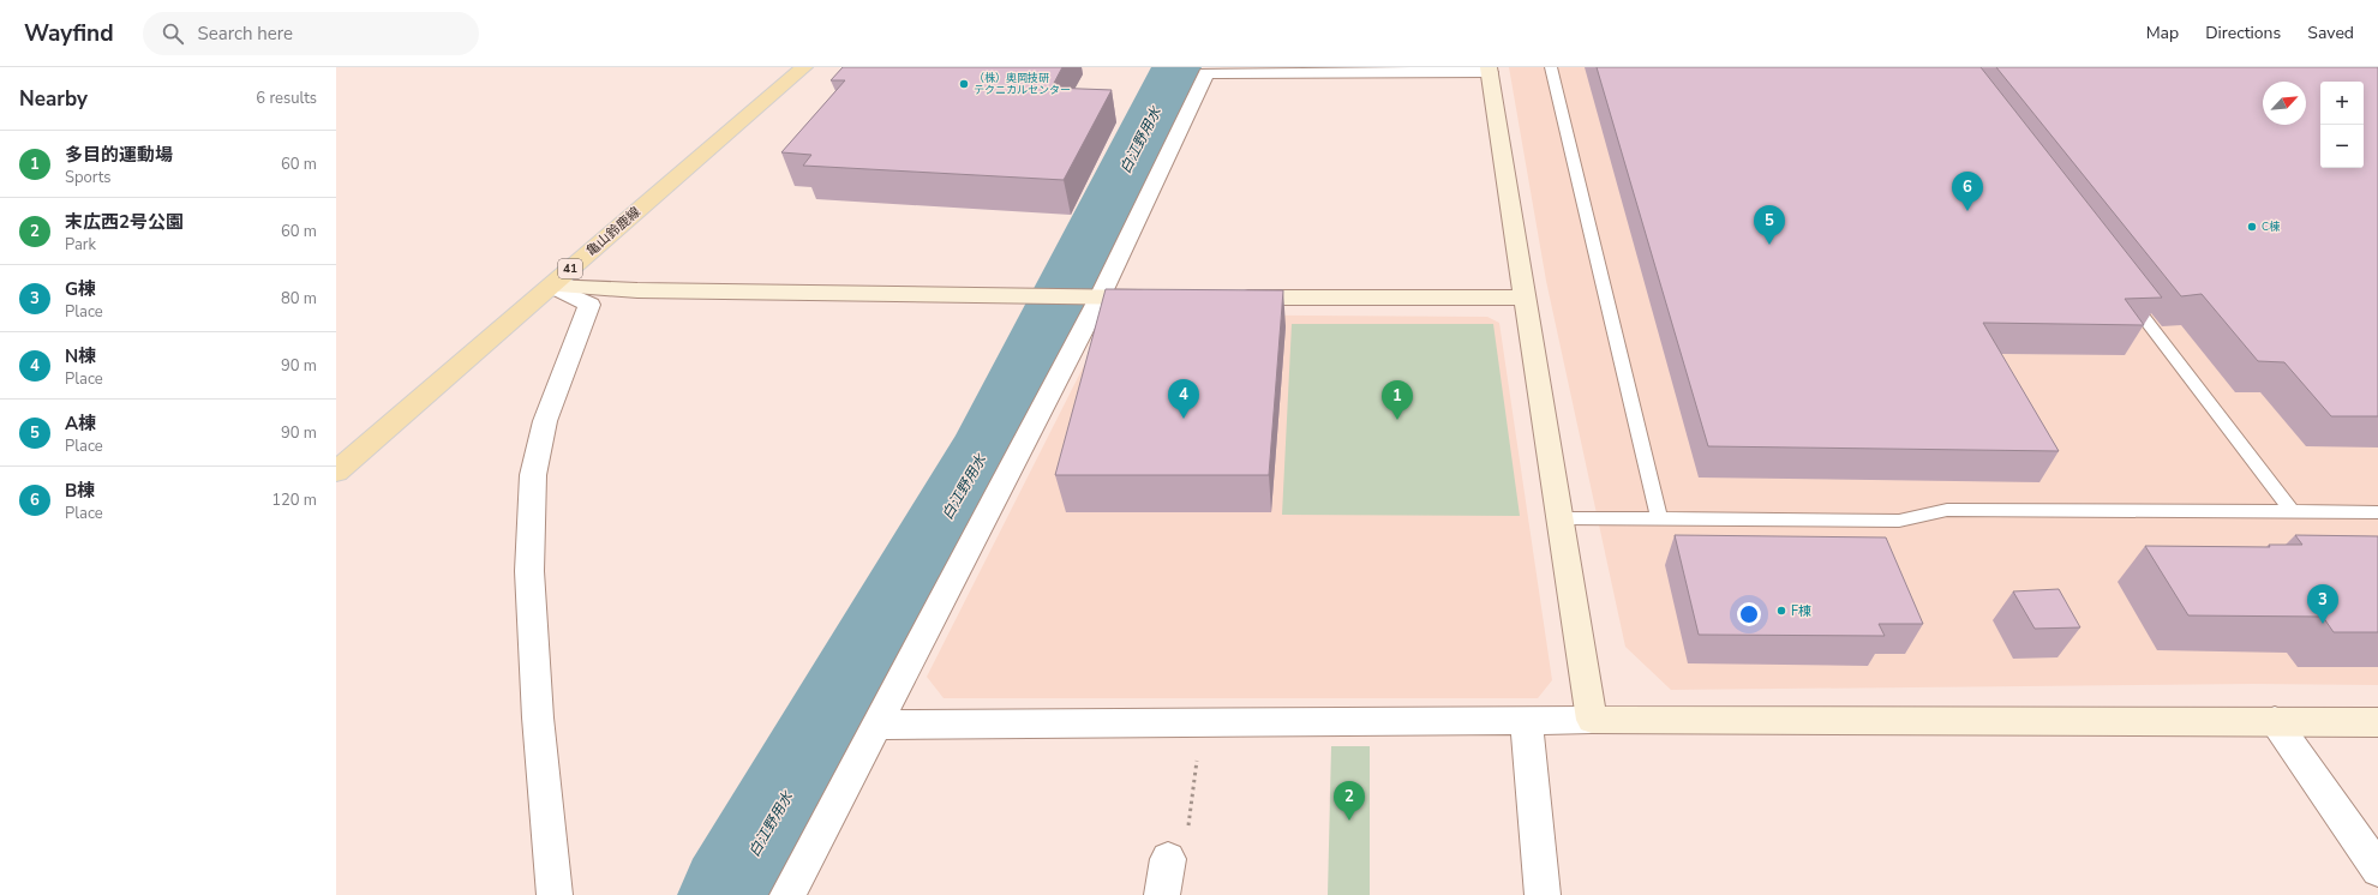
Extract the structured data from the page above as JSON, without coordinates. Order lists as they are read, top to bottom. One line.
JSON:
{"streets":{"main road":["亀山鈴鹿線","41"]},"water":["白江野用水"],"places":["（株）奥岡技研 テクニカルセンター","C棟","F棟"],"north":"top right","page":{"header":"Wayfind","search":"Search here","nav":["Map","Directions","Saved"],"heading":["Nearby","6 results"],"map_buttons":["+","−"],"list":[{"mark":"1","name":"多目的運動場","note":"Sports","value":"60 m"},{"mark":"2","name":"末広西2号公園","note":"Park","value":"60 m"},{"mark":"3","name":"G棟","note":"Place","value":"80 m"},{"mark":"4","name":"N棟","note":"Place","value":"90 m"},{"mark":"5","name":"A棟","note":"Place","value":"90 m"},{"mark":"6","name":"B棟","note":"Place","value":"120 m"}],"pins":["6","5","4","1","3","2"]}}
